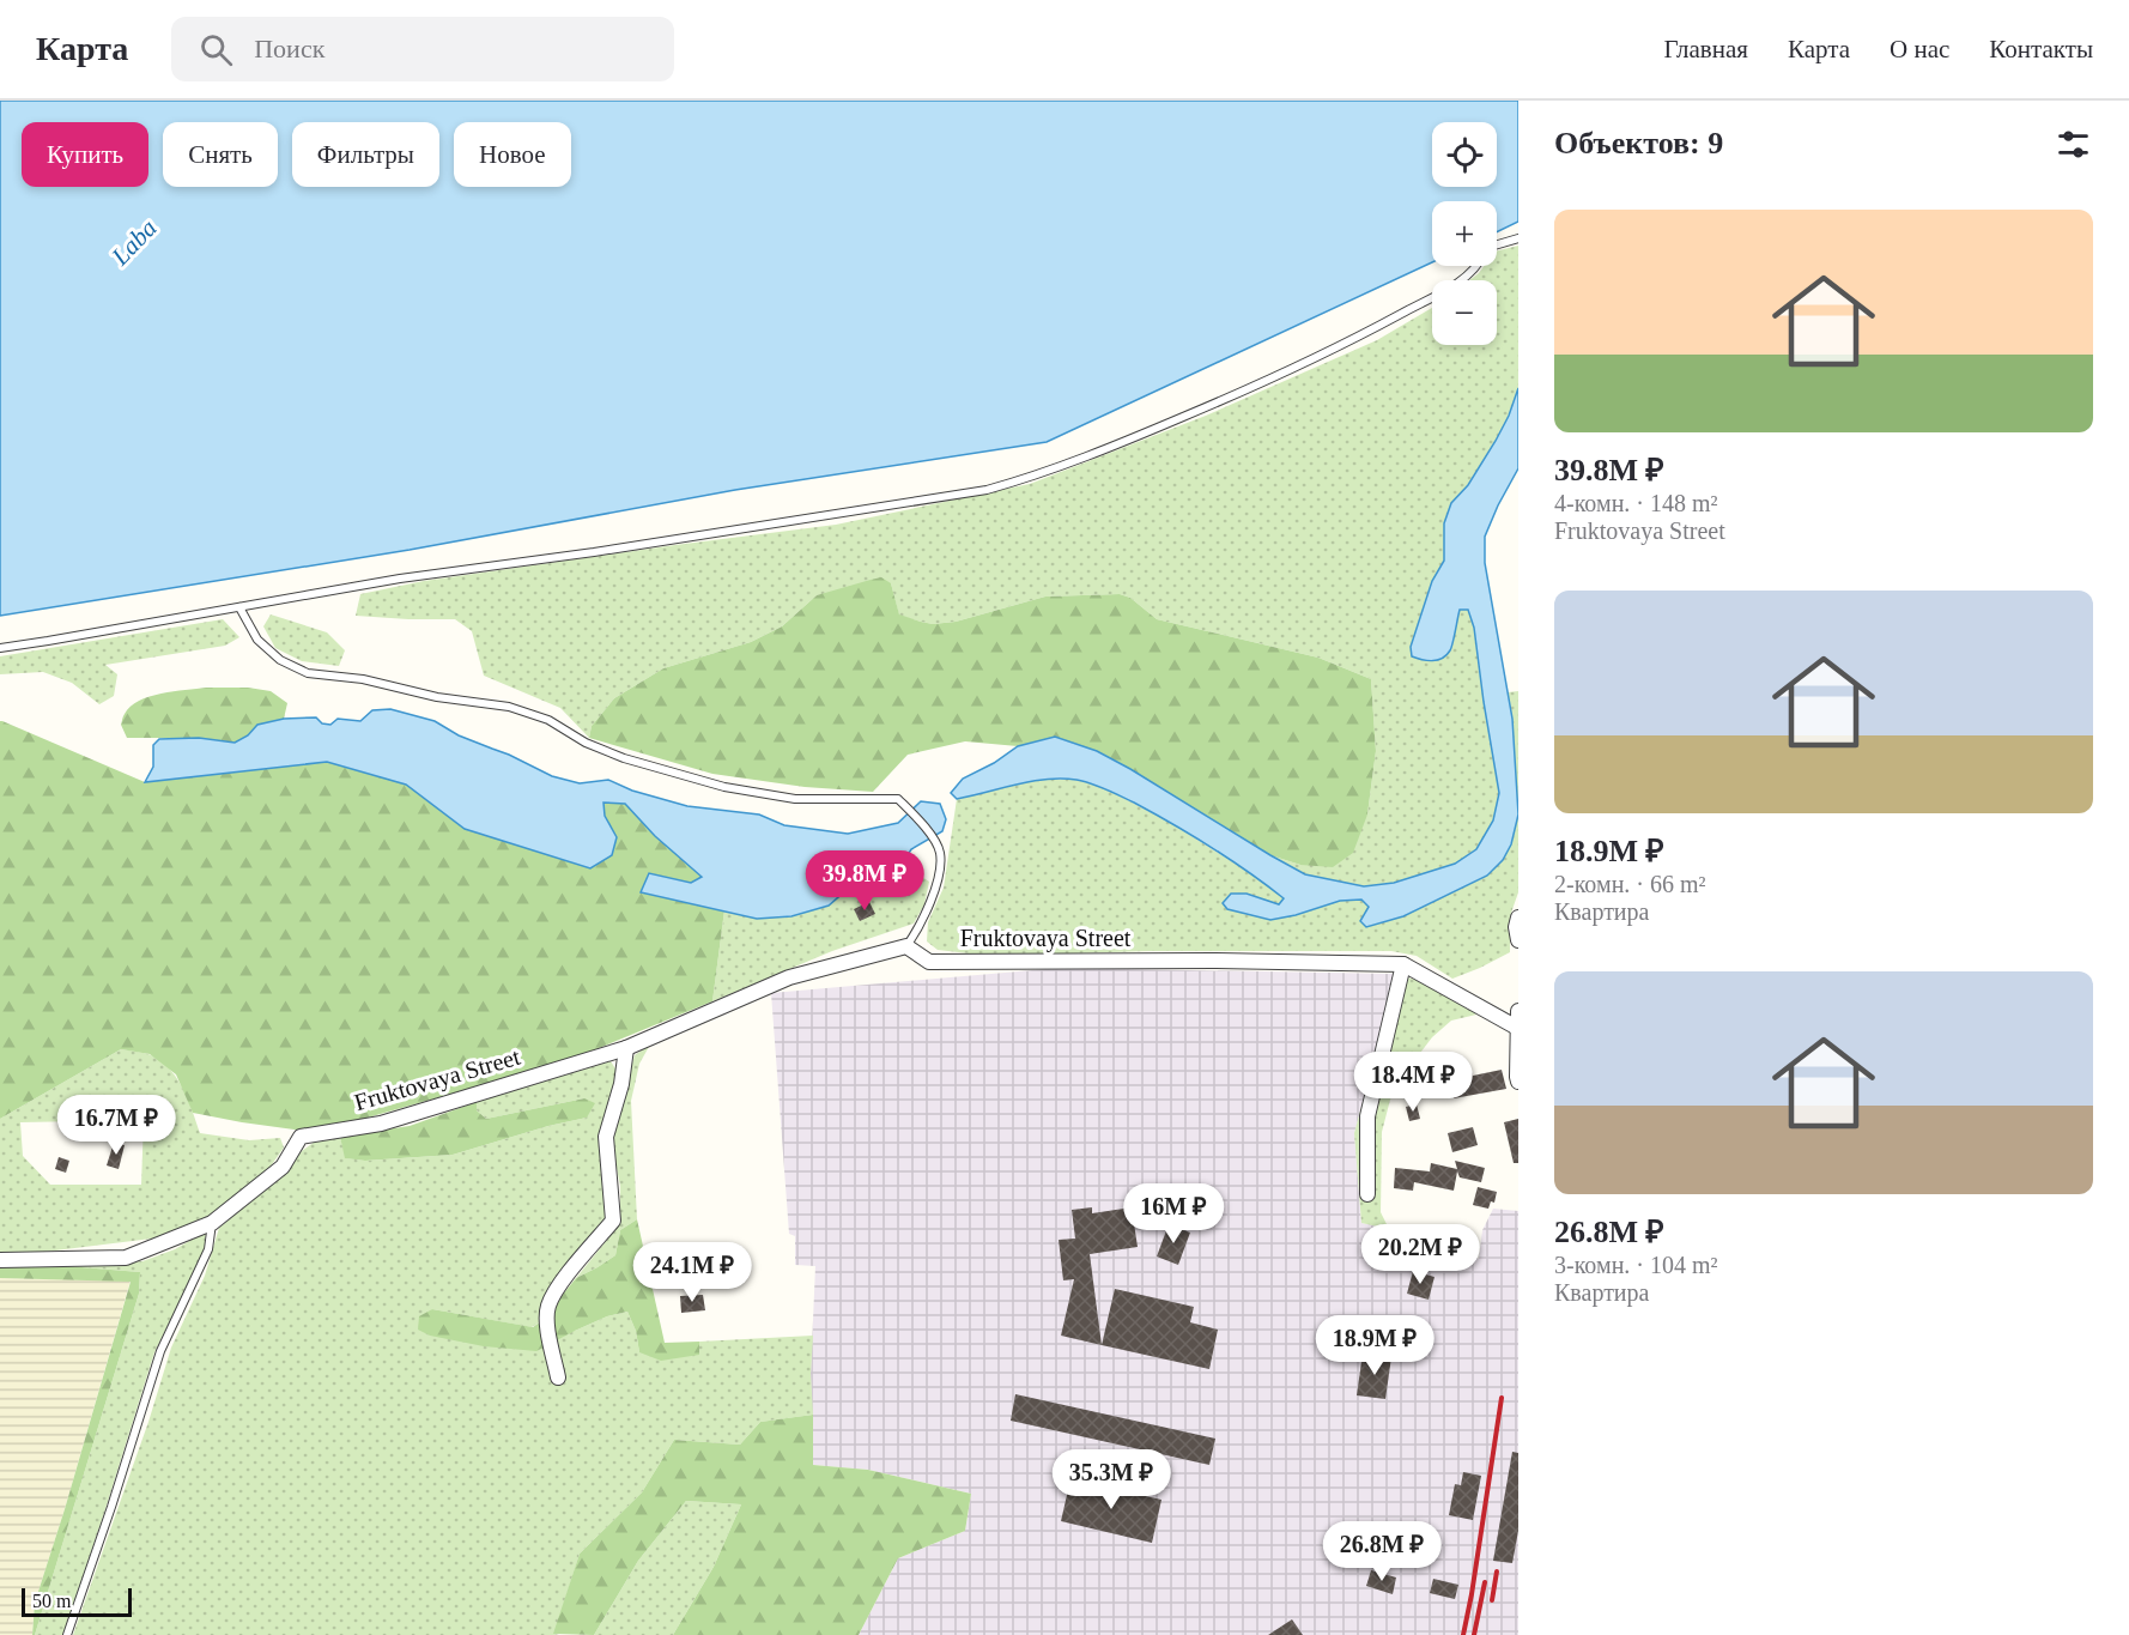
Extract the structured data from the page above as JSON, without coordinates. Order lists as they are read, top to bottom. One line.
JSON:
{"streets":{"street":["Fruktovaya Street"]},"water":["Laba"],"scale_bar":"50 m","page":{"header":"Карта","search":"Поиск","nav":["Главная","Карта","О нас","Контакты"],"heading":"Объектов: 9","map_buttons":["+","−"],"chip":["Купить","Снять","Фильтры","Новое"],"list":[{"name":"39.8M ₽","note":"4-комн. · 148 m² · Fruktovaya Street"},{"name":"18.9M ₽","note":"2-комн. · 66 m² · Квартира"},{"name":"26.8M ₽","note":"3-комн. · 104 m² · Квартира"}],"price":["39.8M ₽","18.4M ₽","16.7M ₽","16M ₽","20.2M ₽","24.1M ₽","18.9M ₽","35.3M ₽","26.8M ₽"],"scale":"50 m"}}
